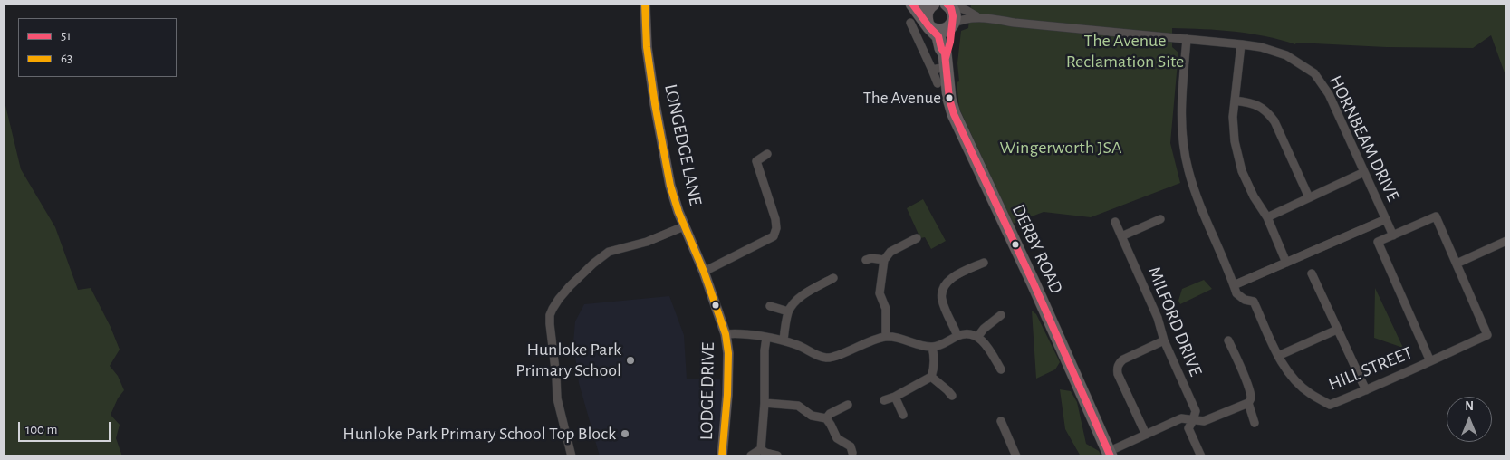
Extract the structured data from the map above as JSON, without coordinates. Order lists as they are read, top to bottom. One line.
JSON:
{"streets":{"highway":["DERBY ROAD"],"street":["HORNBEAM DRIVE","LONGEDGE LANE","MILFORD DRIVE","HILL STREET","LODGE DRIVE"]},"crossings":[["HORNBEAM DRIVE","DERBY ROAD"],["HORNBEAM DRIVE","HILL STREET"],["LONGEDGE LANE","LODGE DRIVE"]],"parks":["The Avenue Reclamation Site","Wingerworth JSA"],"places":["The Avenue","Hunloke Park Primary School","Hunloke Park Primary School Top Block"],"lines":["transit line 51","transit line 63"],"legend":["51","63"],"scale_bar":"100 m","north":"top"}
